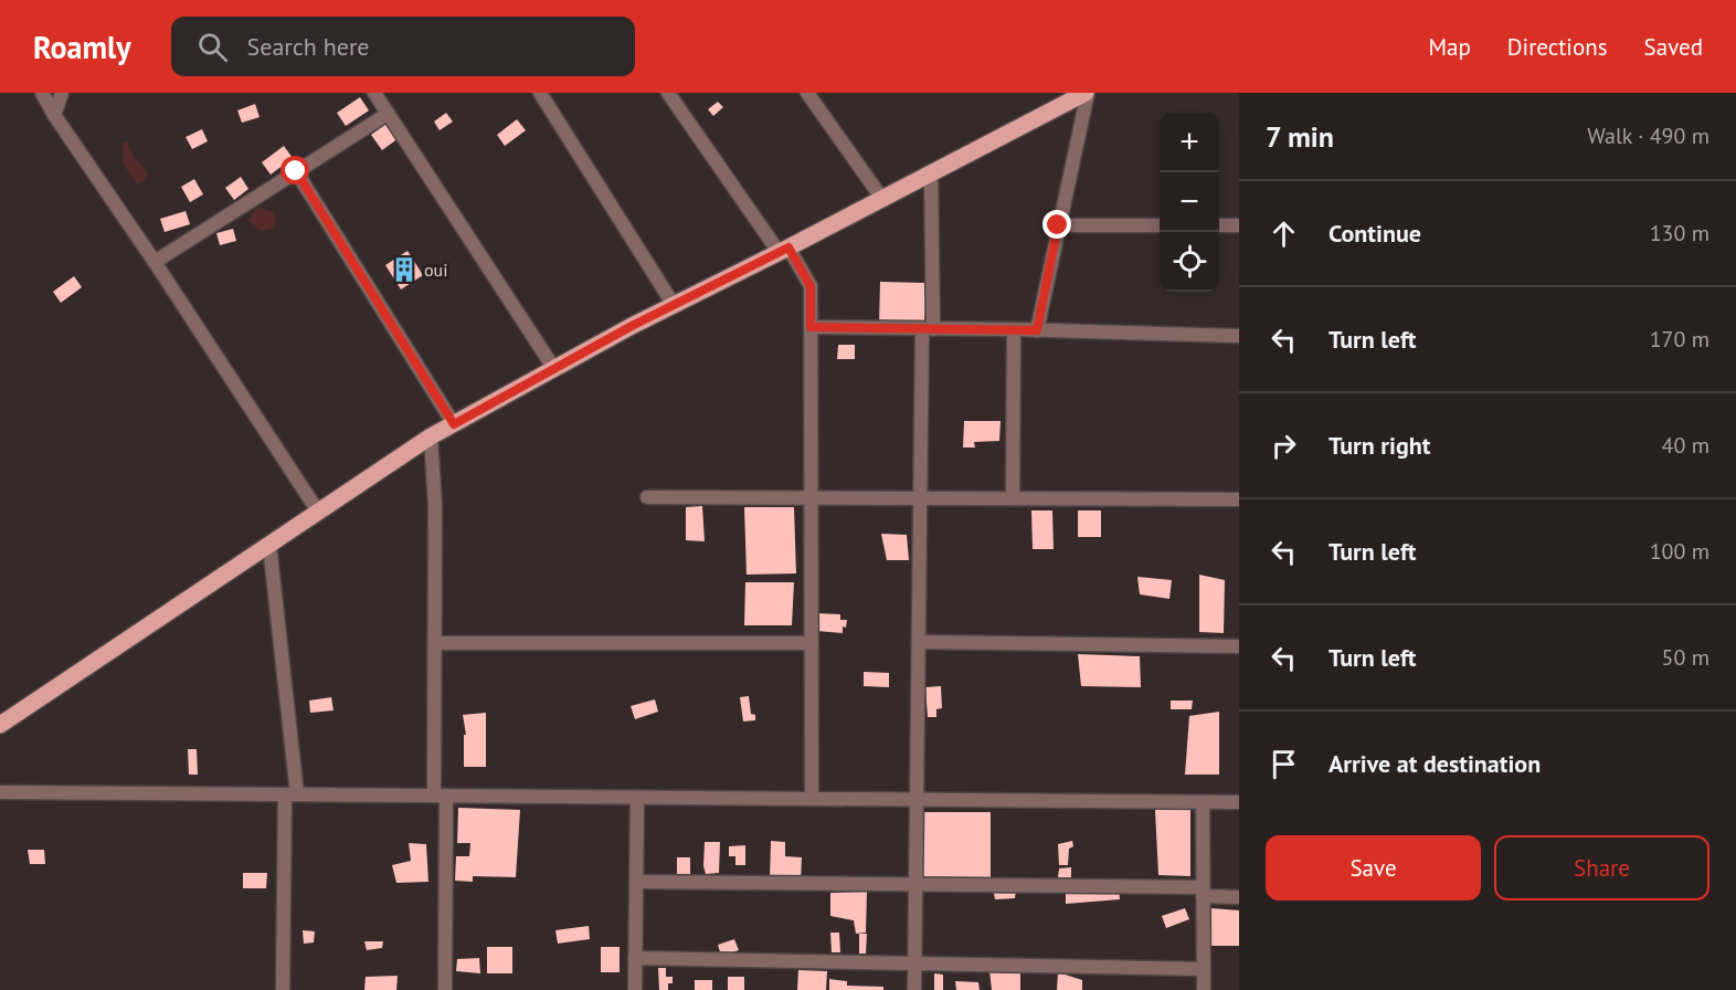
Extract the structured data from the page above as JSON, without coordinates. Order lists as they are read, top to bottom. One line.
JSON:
{"places":{"building":["oui"]},"page":{"header":"Roamly","search":"Search here","nav":["Map","Directions","Saved"],"heading":["7 min","Walk · 490 m"],"map_buttons":["+","−"],"list":[["Continue","130 m"],["Turn left","170 m"],["Turn right","40 m"],["Turn left","100 m"],["Turn left","50 m"],"Arrive at destination"],"buttons":["Save","Share"]}}
